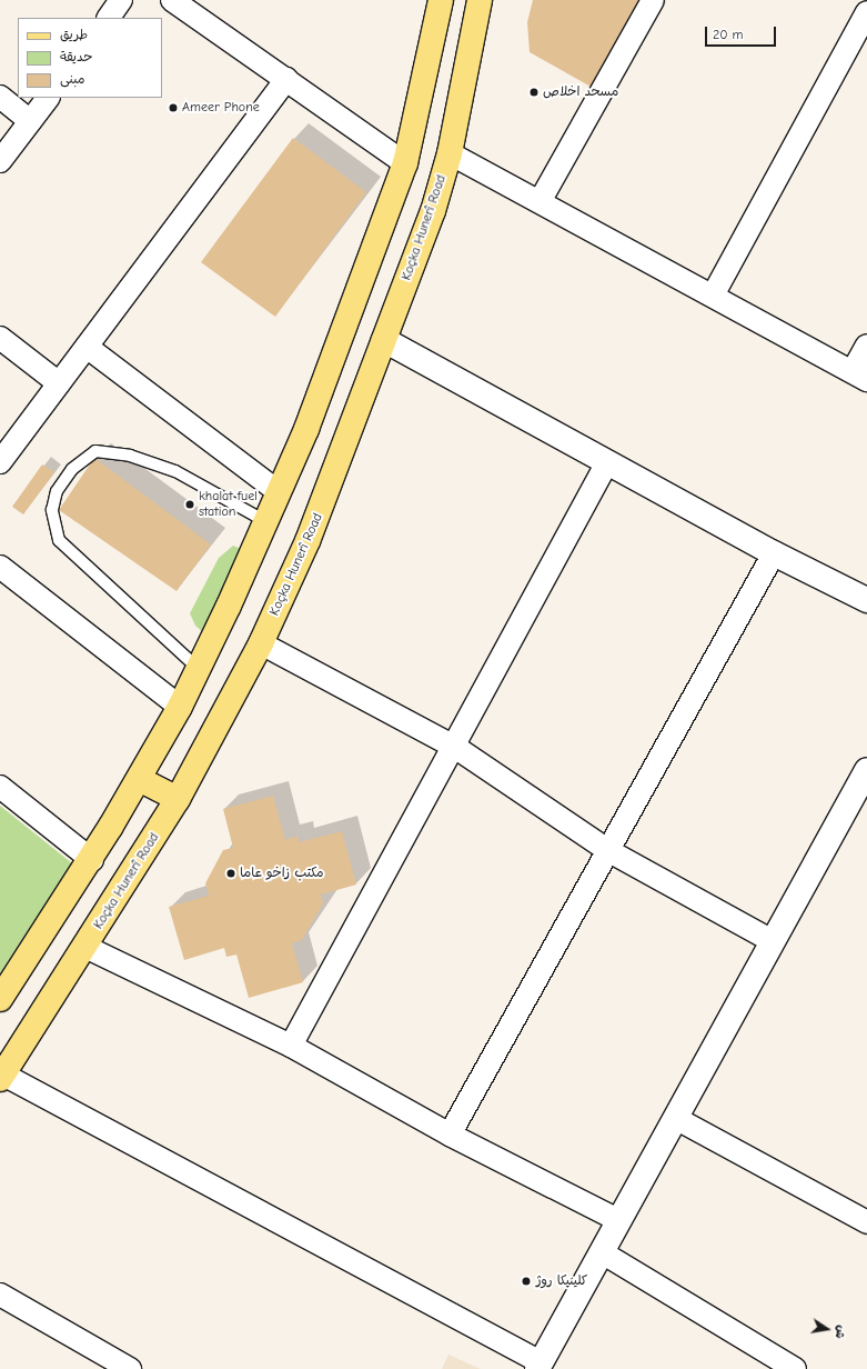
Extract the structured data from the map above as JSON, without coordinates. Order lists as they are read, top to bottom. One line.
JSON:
{"streets":{"main road":["Koçka Hunerî Road"]},"places":["مسحد اخلاص","Ameer Phone","khalat fuel station","مكتب زاخو عاما","كلينيكا روژ"],"legend":["طريق","حديقة","مبنى"],"scale_bar":"20 m","north":"right"}
